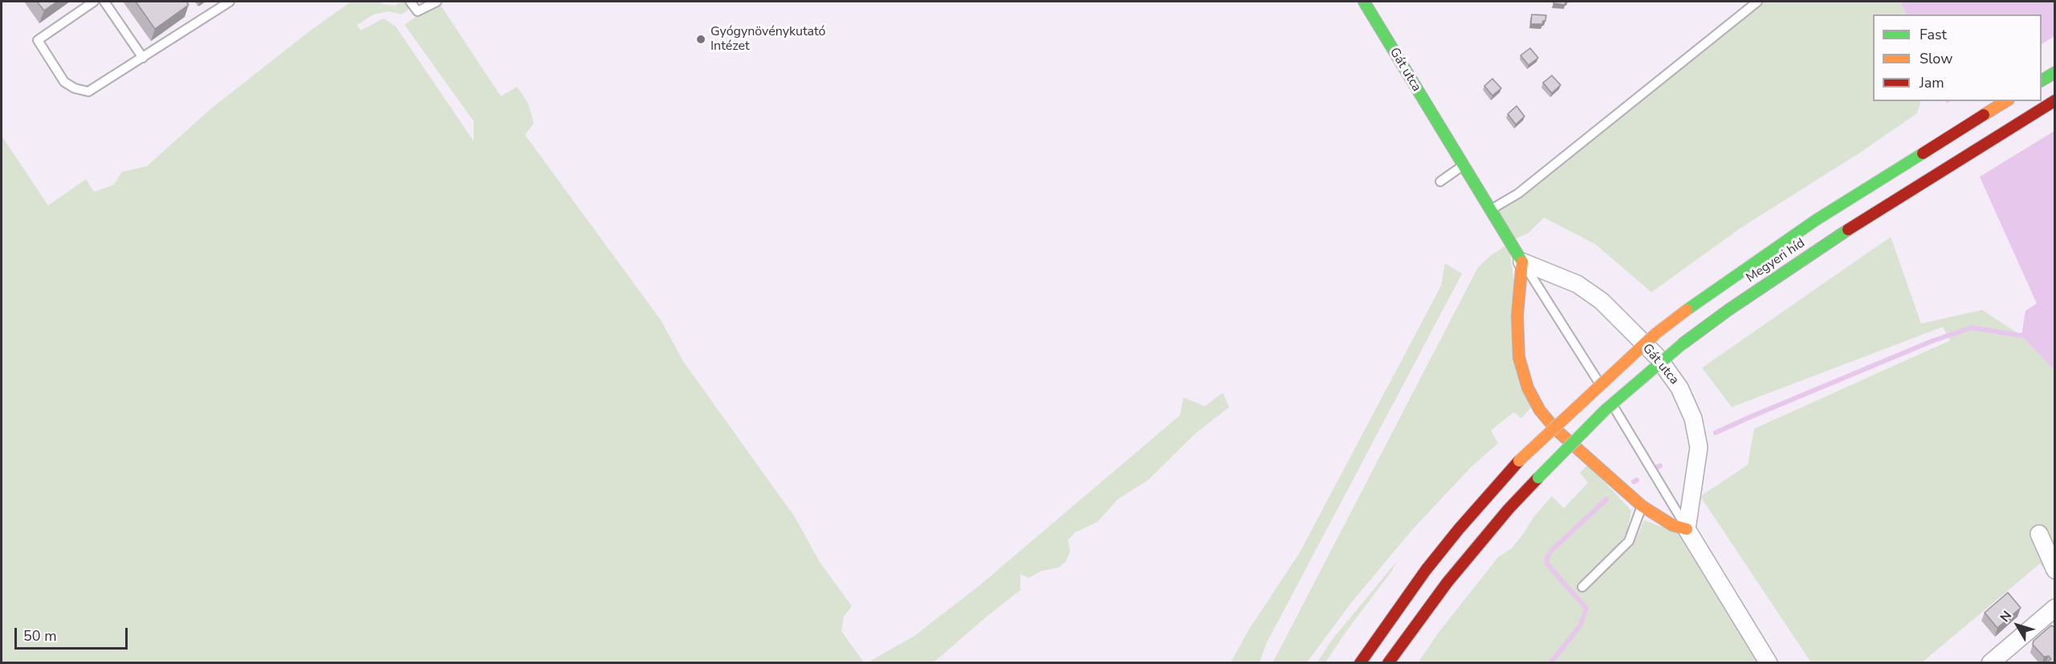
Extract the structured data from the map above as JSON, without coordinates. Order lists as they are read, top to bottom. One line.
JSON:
{"streets":{"main road":["Gát utca","Megyeri híd"]},"places":["Gyógynövénykutató Intézet"],"legend":["Fast","Slow","Jam"],"scale_bar":"50 m","north":"top left"}
